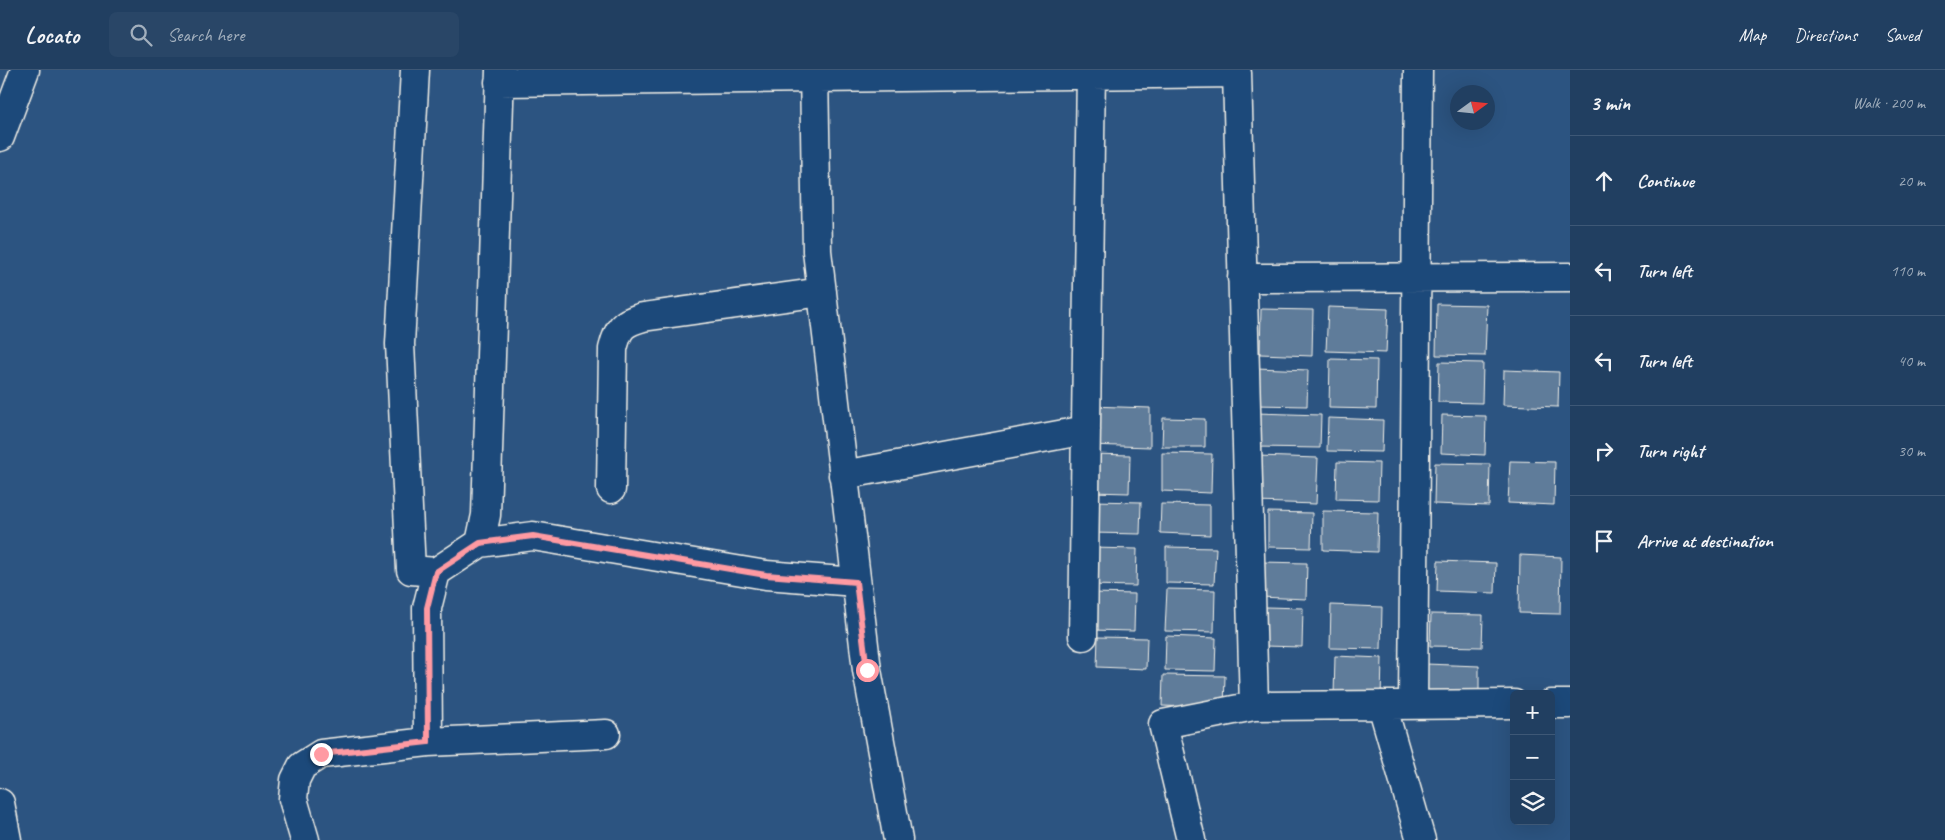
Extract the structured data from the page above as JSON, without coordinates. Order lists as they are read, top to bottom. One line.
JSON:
{"north":"right","page":{"header":"Locato","search":"Search here","nav":["Map","Directions","Saved"],"heading":["3 min","Walk · 200 m"],"list":[["Continue","20 m"],["Turn left","110 m"],["Turn left","40 m"],["Turn right","30 m"],"Arrive at destination"],"map_buttons":["+","−"]}}
